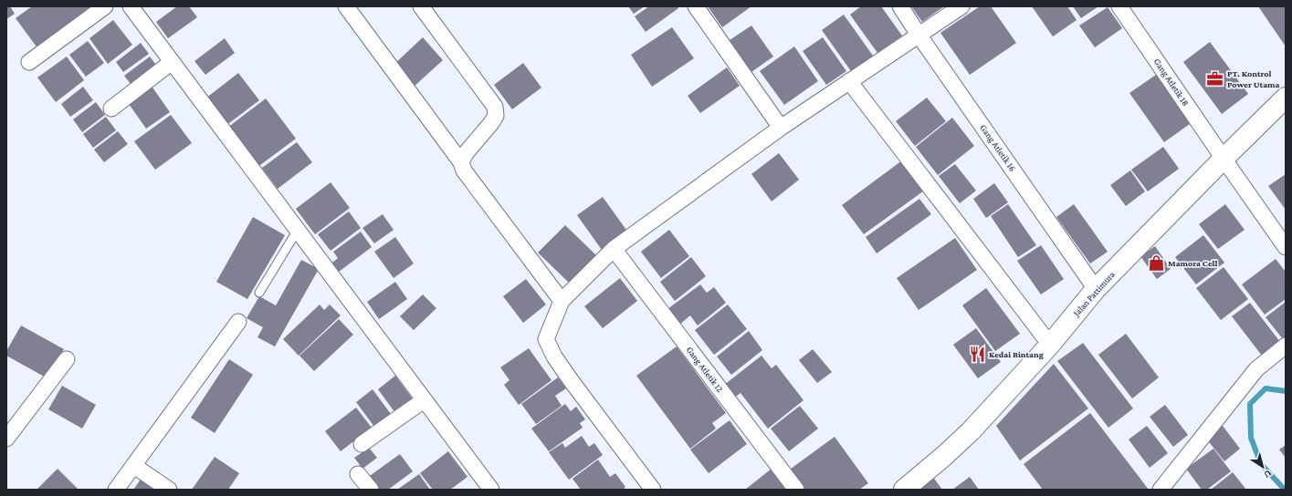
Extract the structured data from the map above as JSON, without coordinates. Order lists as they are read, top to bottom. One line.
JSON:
{"streets":{"street":["Gang Atletik 18","Gang Atletik 16","Jalan Pattimura","Gang Atletik 12"]},"crossings":[["Gang Atletik 18","Jalan Pattimura"],["Gang Atletik 16","Jalan Pattimura"]],"places":{"office":["PT. Kontrol Power Utama"],"shop":["Mamora Cell"],"restaurant":["Kedai Bintang"]},"north":"bottom right"}
